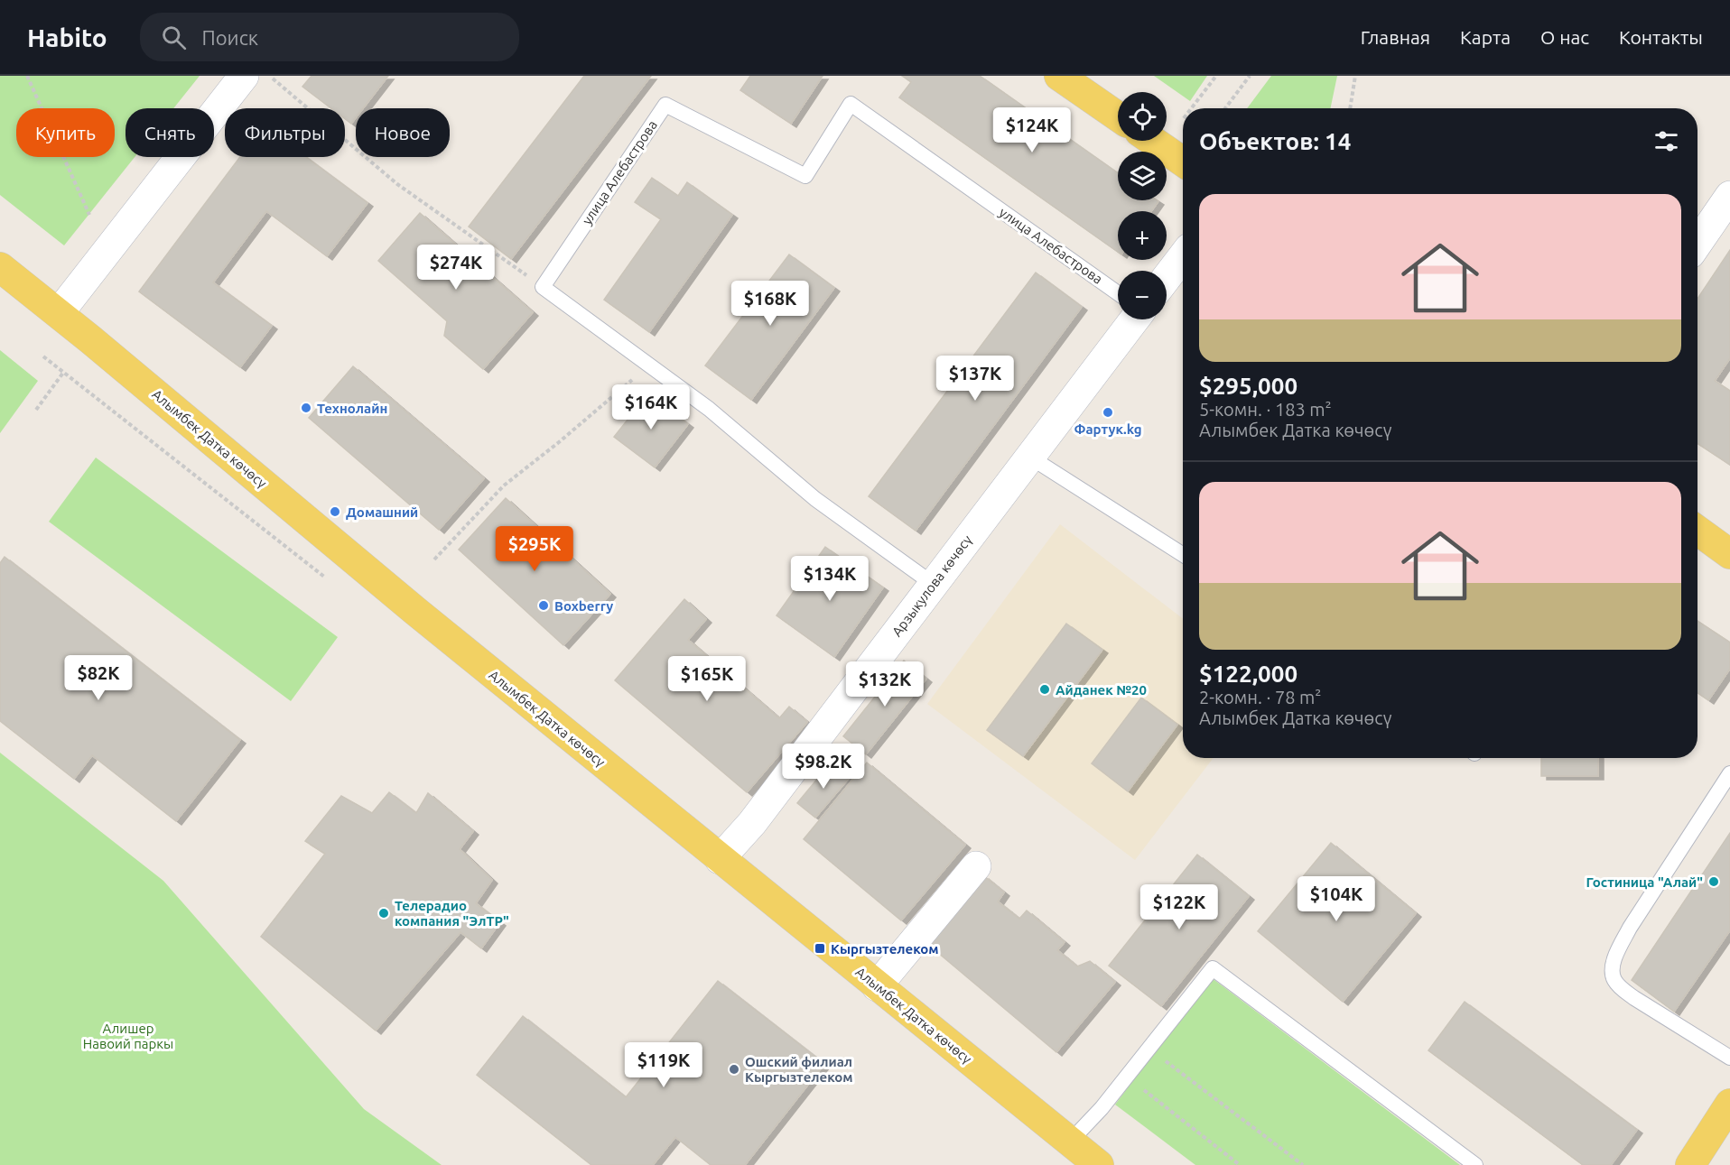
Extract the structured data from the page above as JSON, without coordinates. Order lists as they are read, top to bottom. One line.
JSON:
{"streets":{"main road":["Алымбек Датка көчөсү"],"street":["Арзыкулова көчөсү"],"lane":["улица Алебастрова"]},"crossings":[["Алымбек Датка көчөсү","Арзыкулова көчөсү"]],"parks":["Алишер Навоий паркы"],"places":{"other":["Технолайн","Фартук.kg","Домашний","Boxberry","Айданек №20","Гостиница \"Алай\"","Телерадио компания \"ЭлТР\"","Ошский филиал Кыргызтелеком"],"transit":["Кыргызтелеком"]},"page":{"header":"Habito","search":"Поиск","nav":["Главная","Карта","О нас","Контакты"],"map_buttons":["+","−"],"price":["$124K","$274K","$168K","$137K","$164K","$295K","$134K","$82K","$165K","$132K","$98.2K","$104K","$122K","$119K"],"chip":["Купить","Снять","Фильтры","Новое"],"heading":"Объектов: 14","list":[{"name":"$295,000","note":"5-комн. · 183 m² · Алымбек Датка көчөсү"},{"name":"$122,000","note":"2-комн. · 78 m² · Алымбек Датка көчөсү"}]}}
